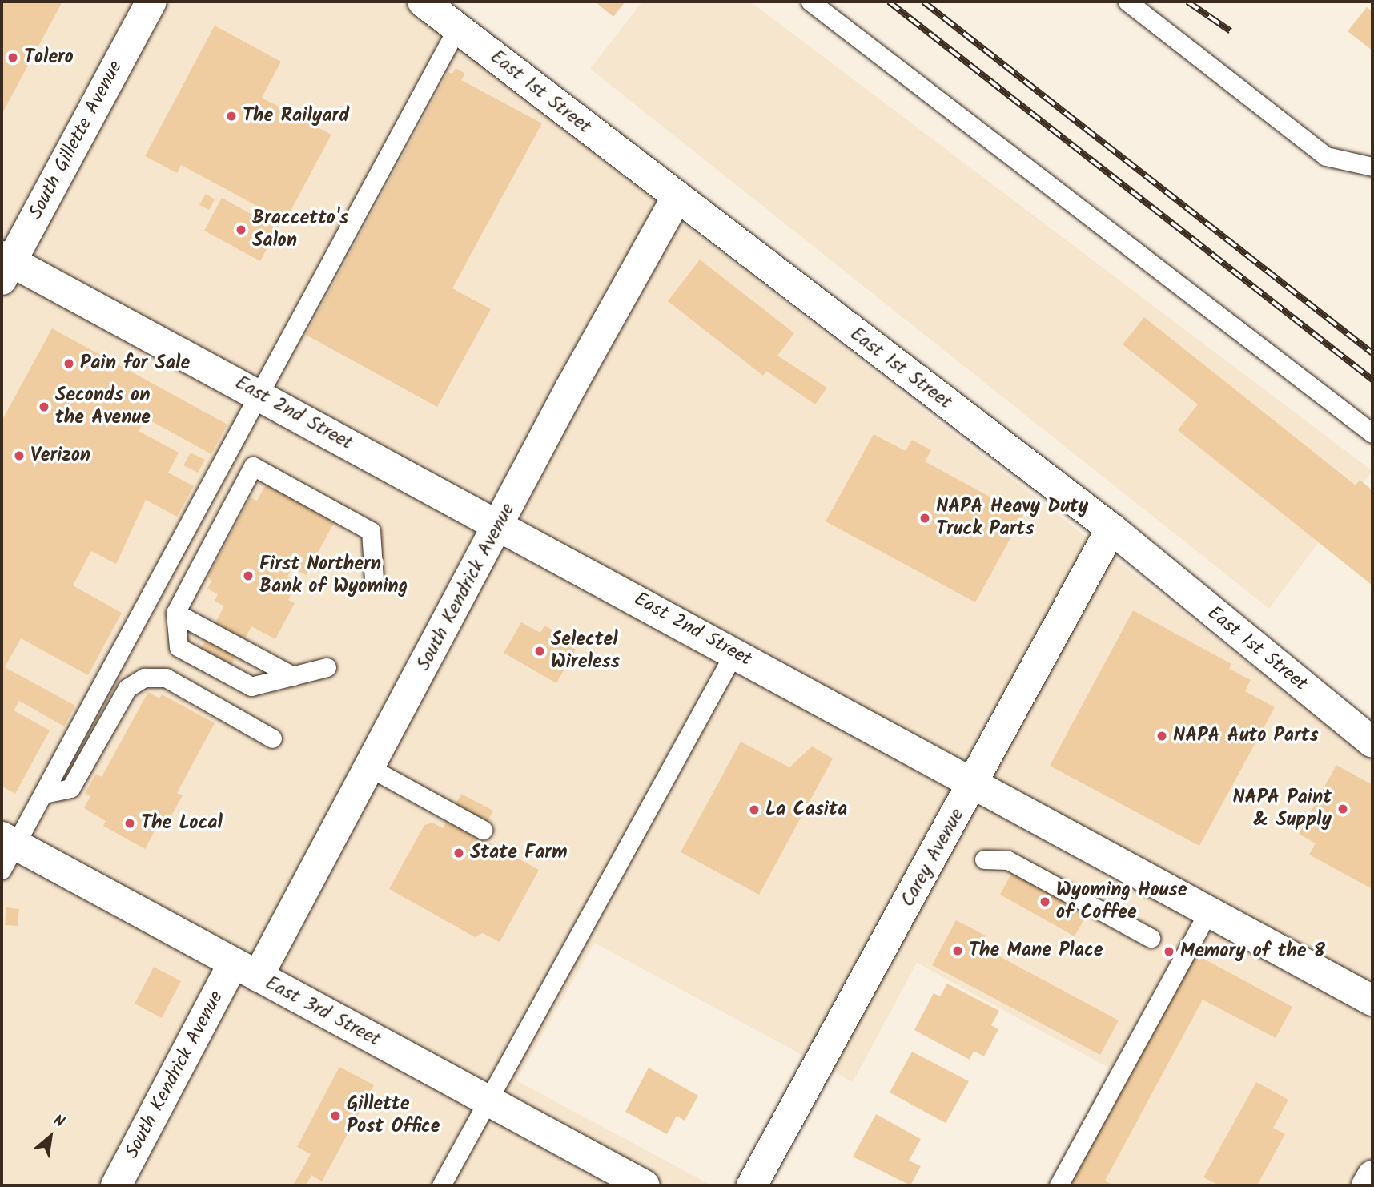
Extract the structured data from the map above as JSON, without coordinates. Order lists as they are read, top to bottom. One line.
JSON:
{"streets":{"street":["East 1st Street","South Gillette Avenue","East 2nd Street","South Kendrick Avenue","Carey Avenue","East 3rd Street"]},"crossings":[["East 1st Street","South Kendrick Avenue"],["East 1st Street","Carey Avenue"],["South Gillette Avenue","East 2nd Street"],["East 2nd Street","South Kendrick Avenue"],["East 2nd Street","Carey Avenue"],["South Kendrick Avenue","East 3rd Street"]],"places":["Tolero","The Railyard","Braccetto's Salon","Pain for Sale","Seconds on the Avenue","Verizon","NAPA Heavy Duty Truck Parts","First Northern Bank of Wyoming","Selectel Wireless","NAPA Auto Parts","NAPA Paint & Supply","La Casita","The Local","State Farm","Wyoming House of Coffee","The Mane Place","Memory of the 8","Gillette Post Office"],"north":"top right"}
